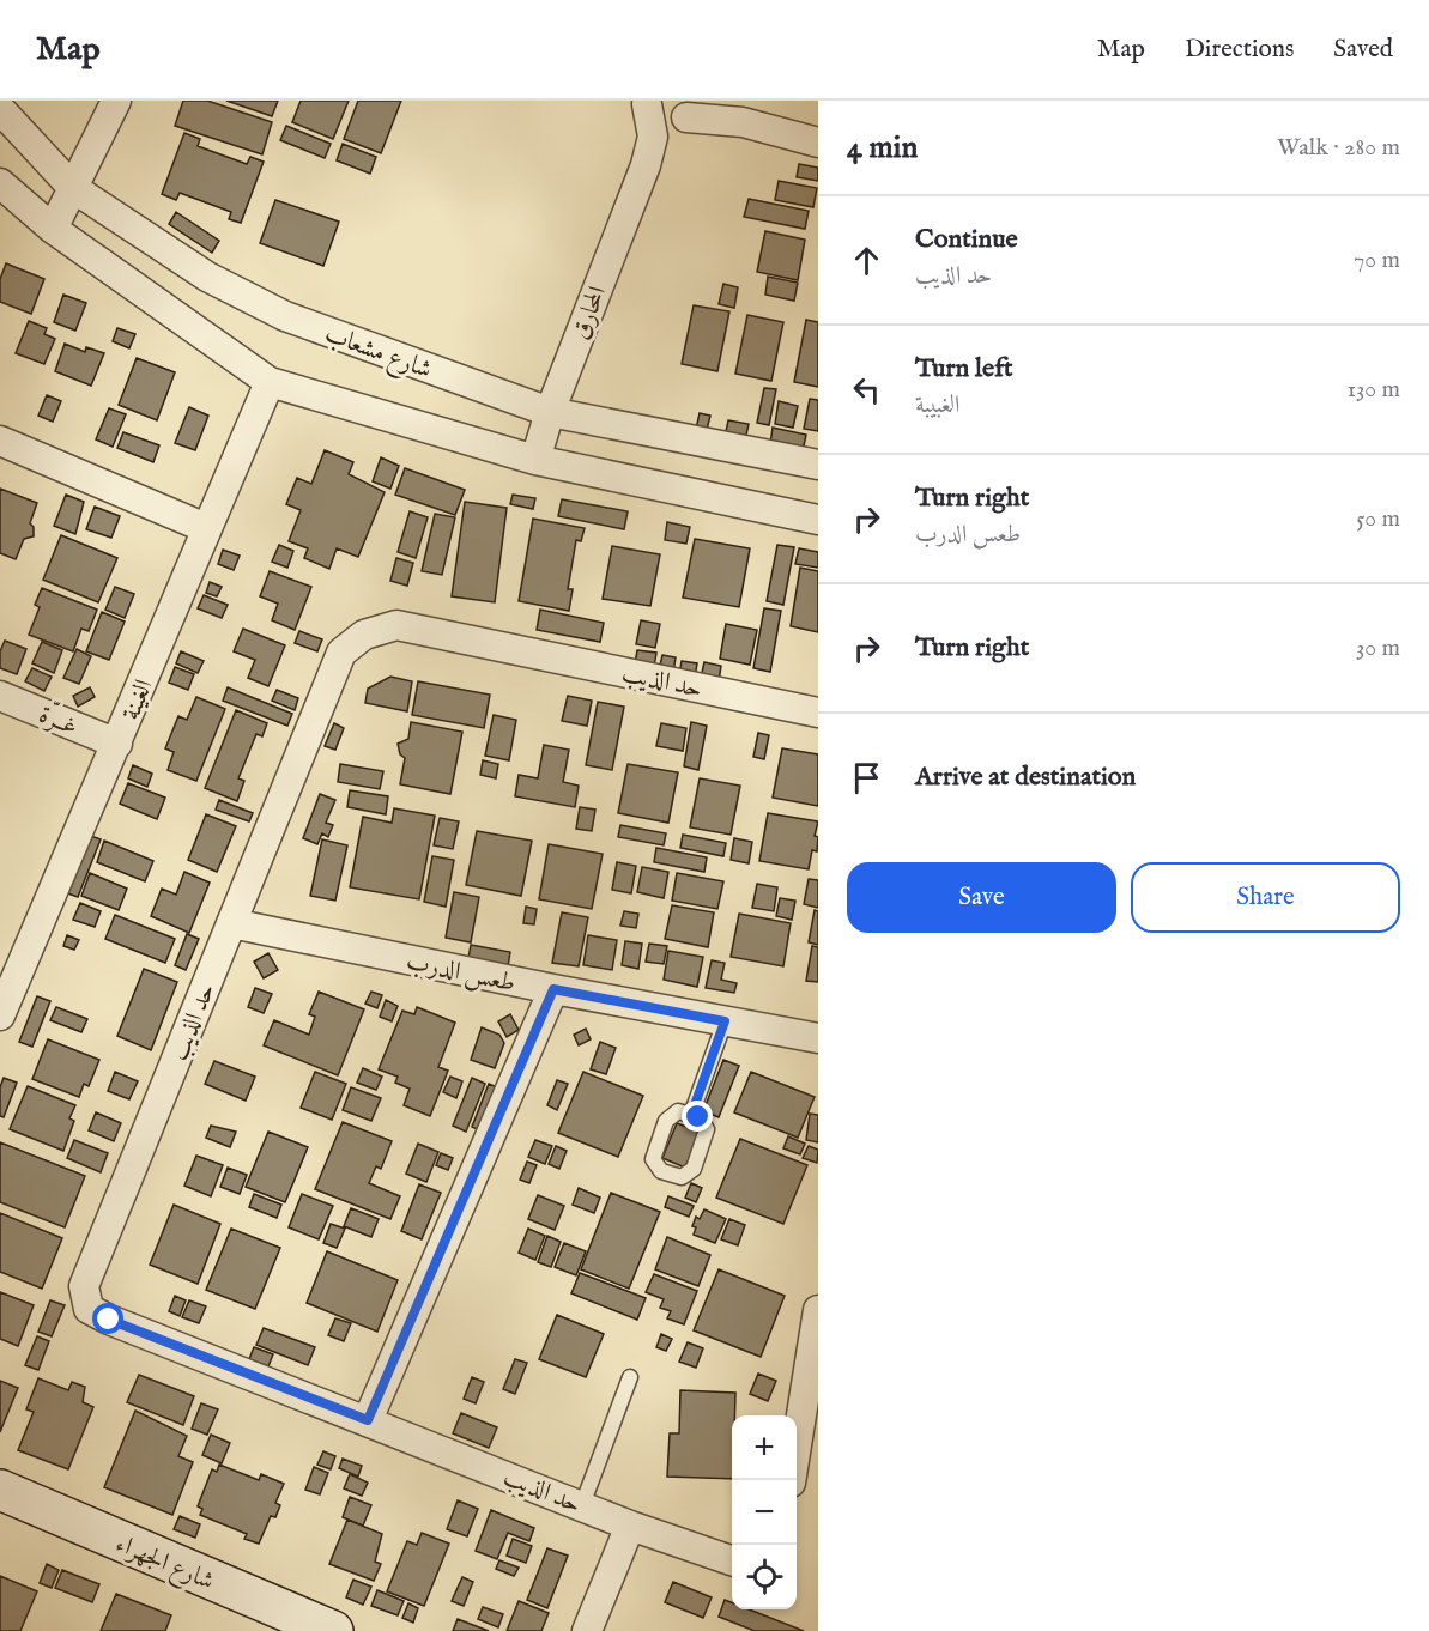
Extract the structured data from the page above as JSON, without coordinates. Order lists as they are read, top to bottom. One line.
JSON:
{"streets":{"street":["المحارق","شارع مشعاب","حد الذيب","الغينة","غــرّة","طعس الدرب","شارع الجهراء"]},"crossings":[["المحارق","شارع مشعاب"],["حد الذيب","طعس الدرب"],["الغينة","غــرّة"]],"page":{"header":"Map","nav":["Map","Directions","Saved"],"heading":["4 min","Walk · 280 m"],"list":[["Continue","حد الذيب","70 m"],["Turn left","الغبيبة","130 m"],["Turn right","طعس الدرب","50 m"],["Turn right","30 m"],"Arrive at destination"],"buttons":["Save","Share"],"map_buttons":["+","−"]}}
